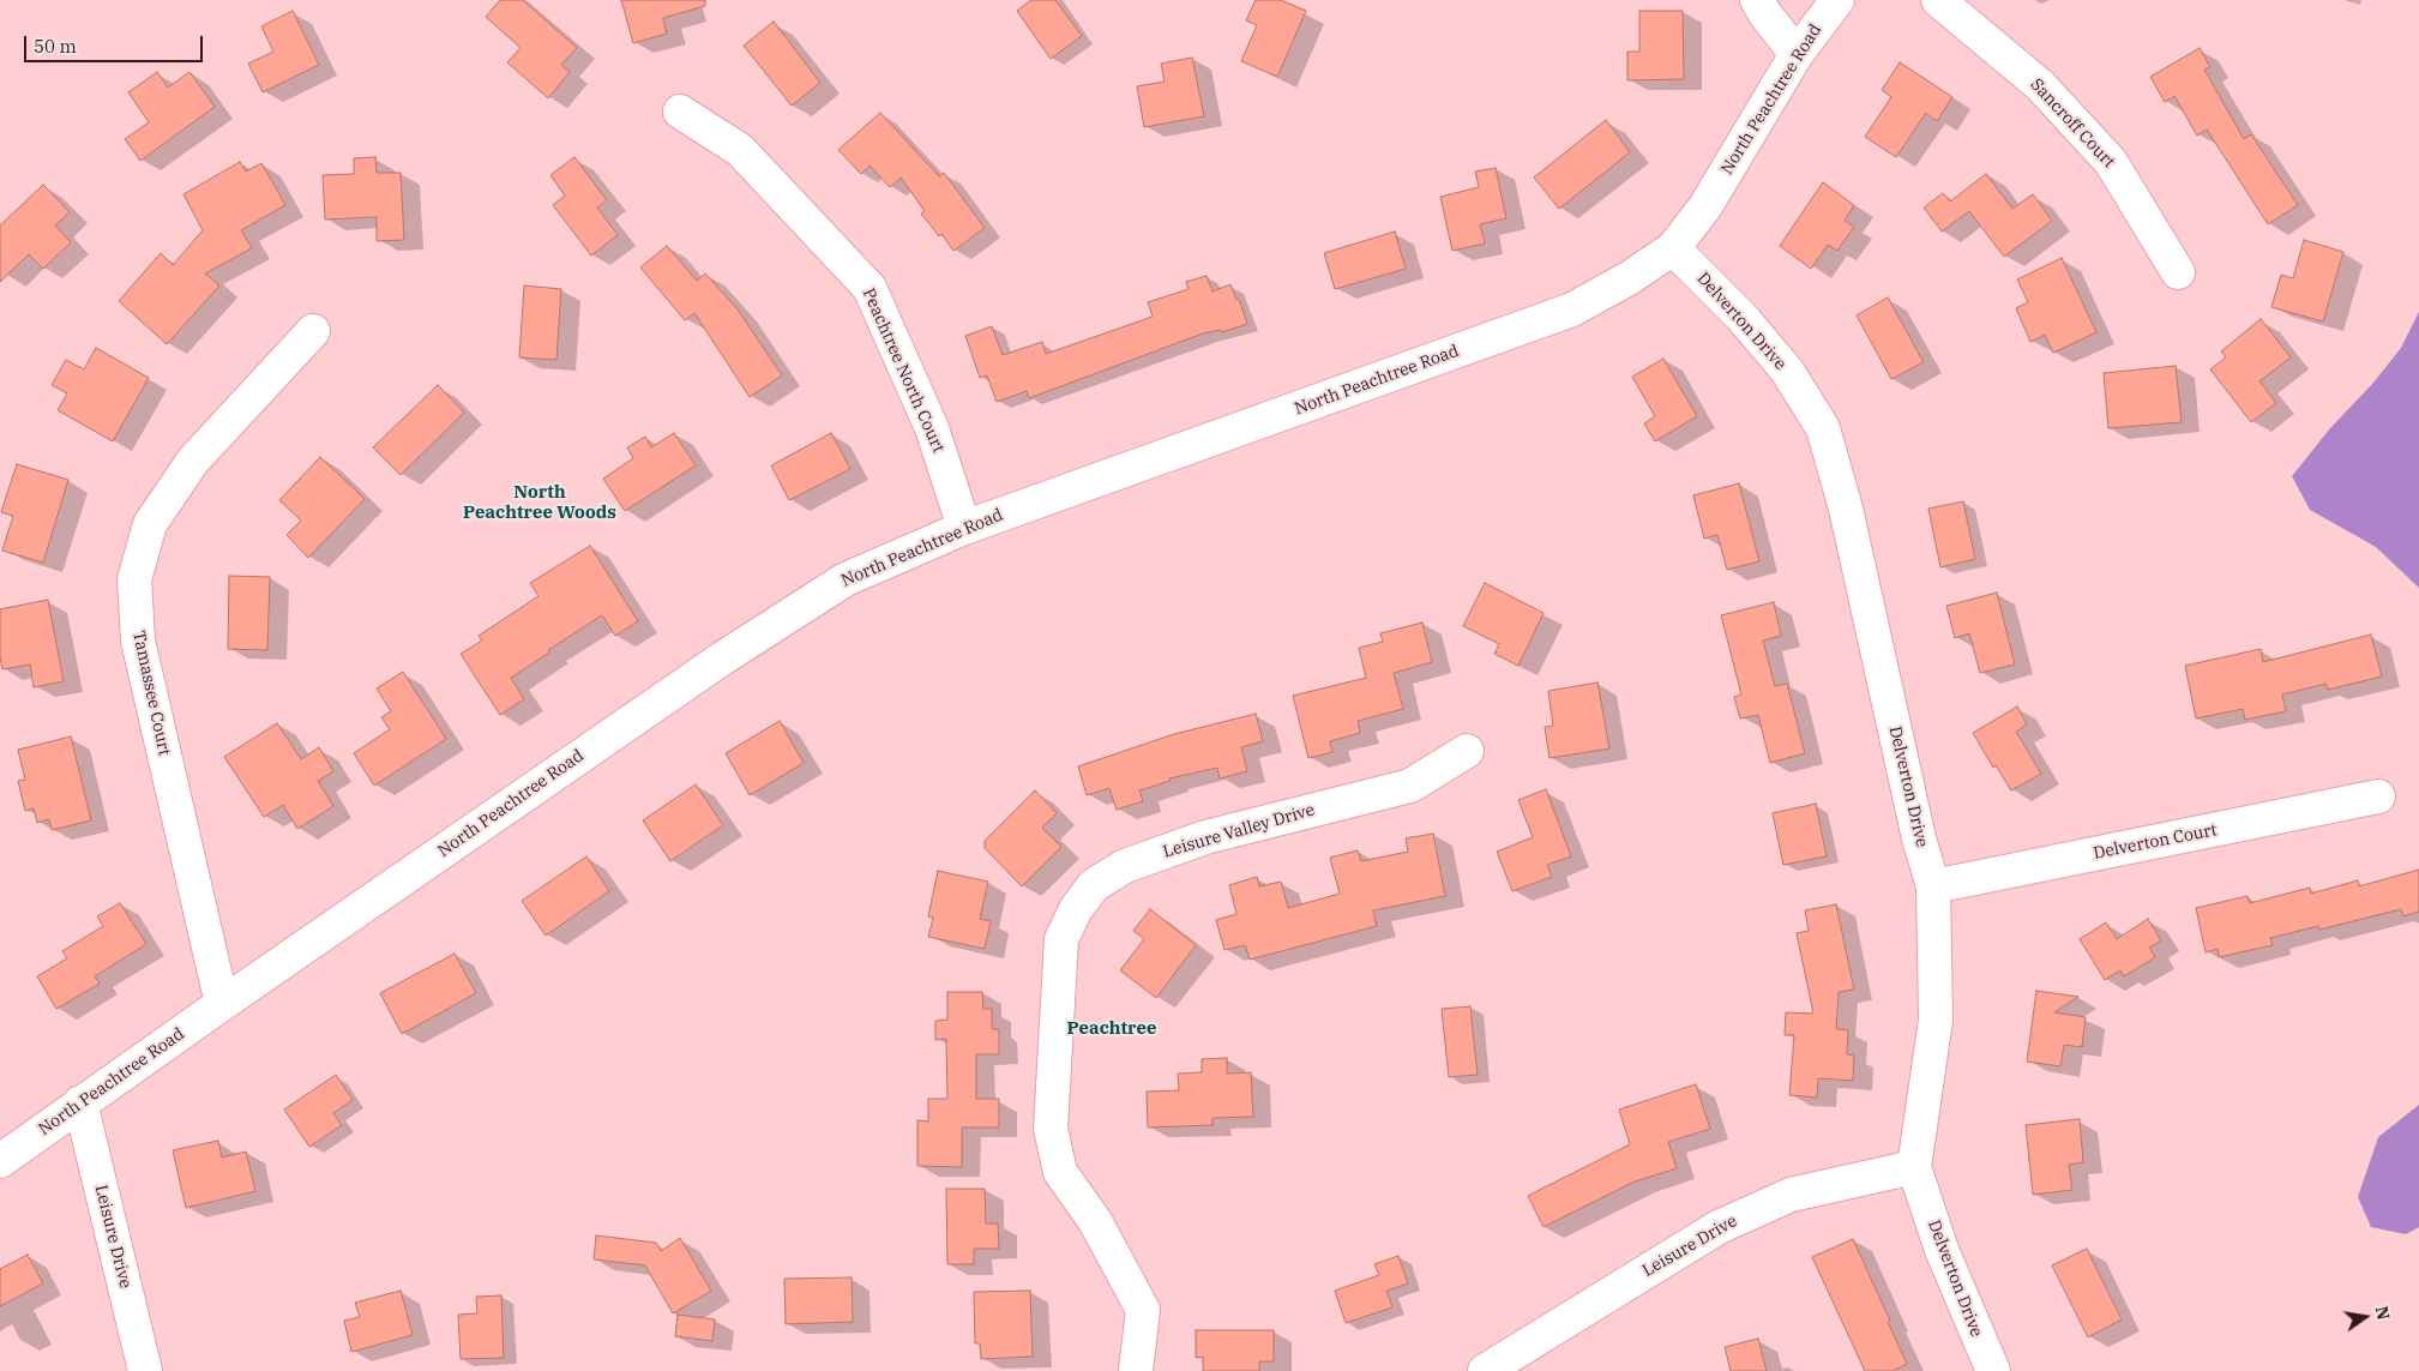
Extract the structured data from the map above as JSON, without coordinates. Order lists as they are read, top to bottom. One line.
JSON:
{"streets":{"street":["North Peachtree Road","Sancroff Court","Delverton Drive","Peachtree North Court","Tamassee Court","Leisure Valley Drive","Delverton Court","Leisure Drive"]},"crossings":[["North Peachtree Road","Delverton Drive"],["North Peachtree Road","Peachtree North Court"],["North Peachtree Road","Tamassee Court"],["North Peachtree Road","Leisure Drive"],["Delverton Drive","Delverton Court"],["Delverton Drive","Leisure Drive"]],"districts":["North Peachtree Woods","Peachtree"],"scale_bar":"50 m","north":"right"}
